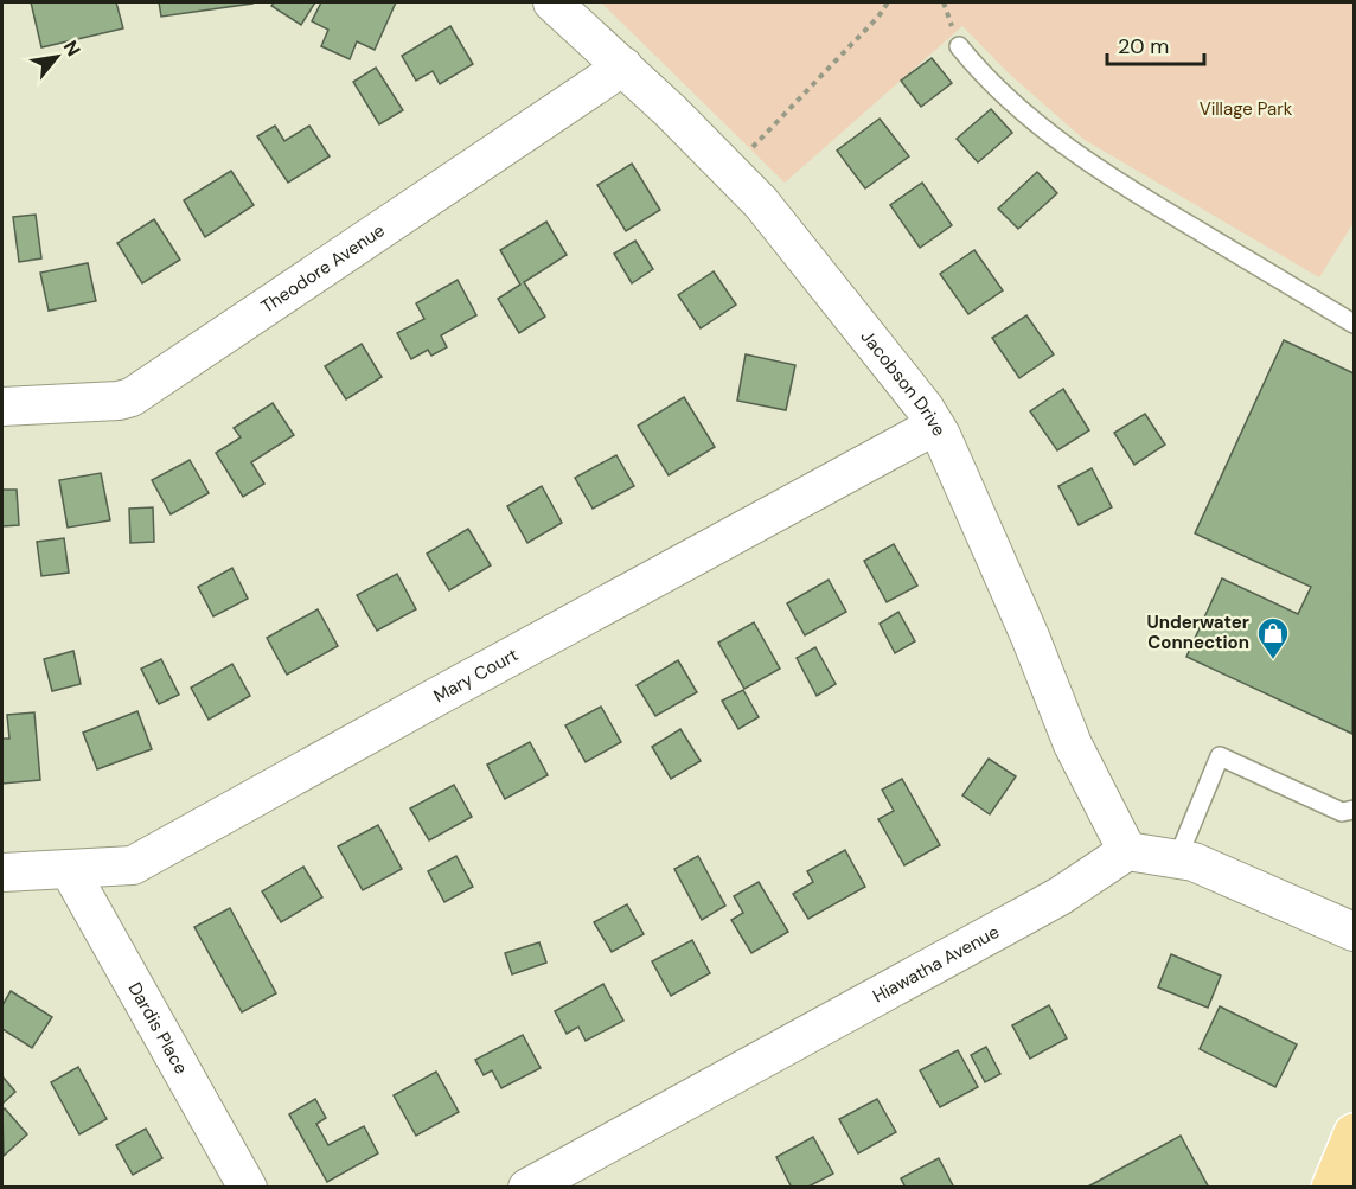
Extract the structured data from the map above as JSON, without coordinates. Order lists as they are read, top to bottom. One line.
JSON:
{"streets":{"street":["Theodore Avenue","Jacobson Drive","Mary Court","Hiawatha Avenue","Dardis Place"]},"crossings":[["Theodore Avenue","Jacobson Drive"],["Jacobson Drive","Mary Court"],["Jacobson Drive","Hiawatha Avenue"],["Mary Court","Dardis Place"]],"parks":["Village Park"],"places":{"shop":["Underwater Connection"]},"scale_bar":"20 m","north":"top right"}
